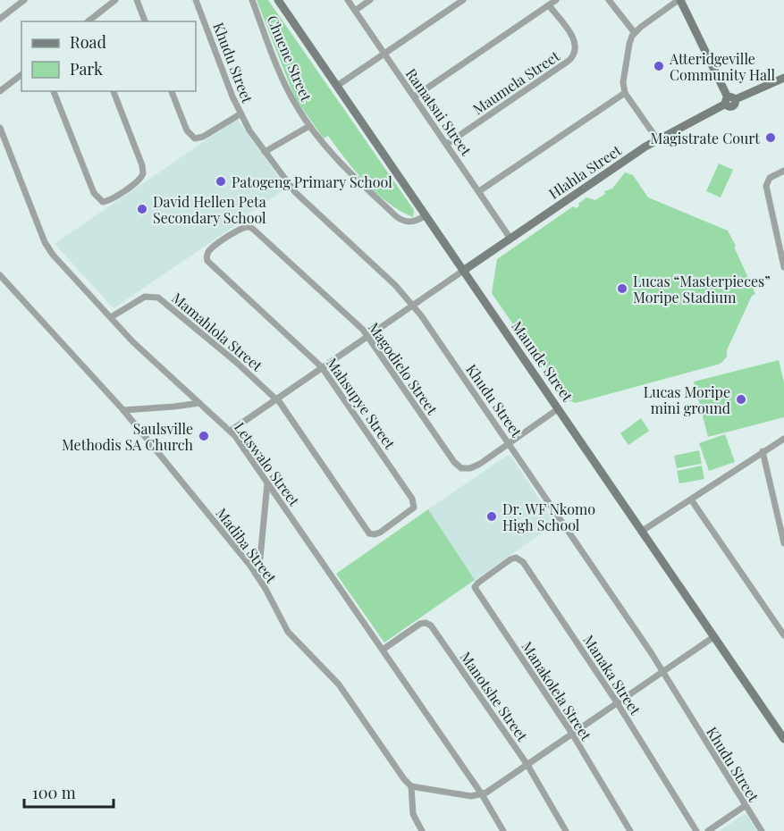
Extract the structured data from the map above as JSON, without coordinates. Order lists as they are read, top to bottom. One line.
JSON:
{"streets":{"street":["Chuene Street","Khudu Street","Maumela Street","Ramatsui Street","Hlahla Street","Mamahlola Street","Maunde Street","Magodielo Street","Mahsupye Street","Letswalo Street","Madiba Street","Manaka Street","Manakolela Street","Manotshe Street"]},"crossings":[["Chuene Street","Maunde Street"],["Khudu Street","Magodielo Street"],["Maumela Street","Ramatsui Street"],["Ramatsui Street","Hlahla Street"],["Hlahla Street","Maunde Street"],["Mamahlola Street","Mahsupye Street"],["Mamahlola Street","Letswalo Street"],["Magodielo Street","Mahsupye Street"],["Letswalo Street","Manotshe Street"],["Manaka Street","Manakolela Street"]],"places":["Atteridgeville Community Hall","Magistrate Court","Patogeng Primary School","David Hellen Peta Secondary School","Lucas “Masterpieces” Moripe Stadium","Lucas Moripe mini ground","Saulsville Methodis SA Church","Dr. WF Nkomo High School"],"legend":["Road","Park"],"scale_bar":"100 m"}
